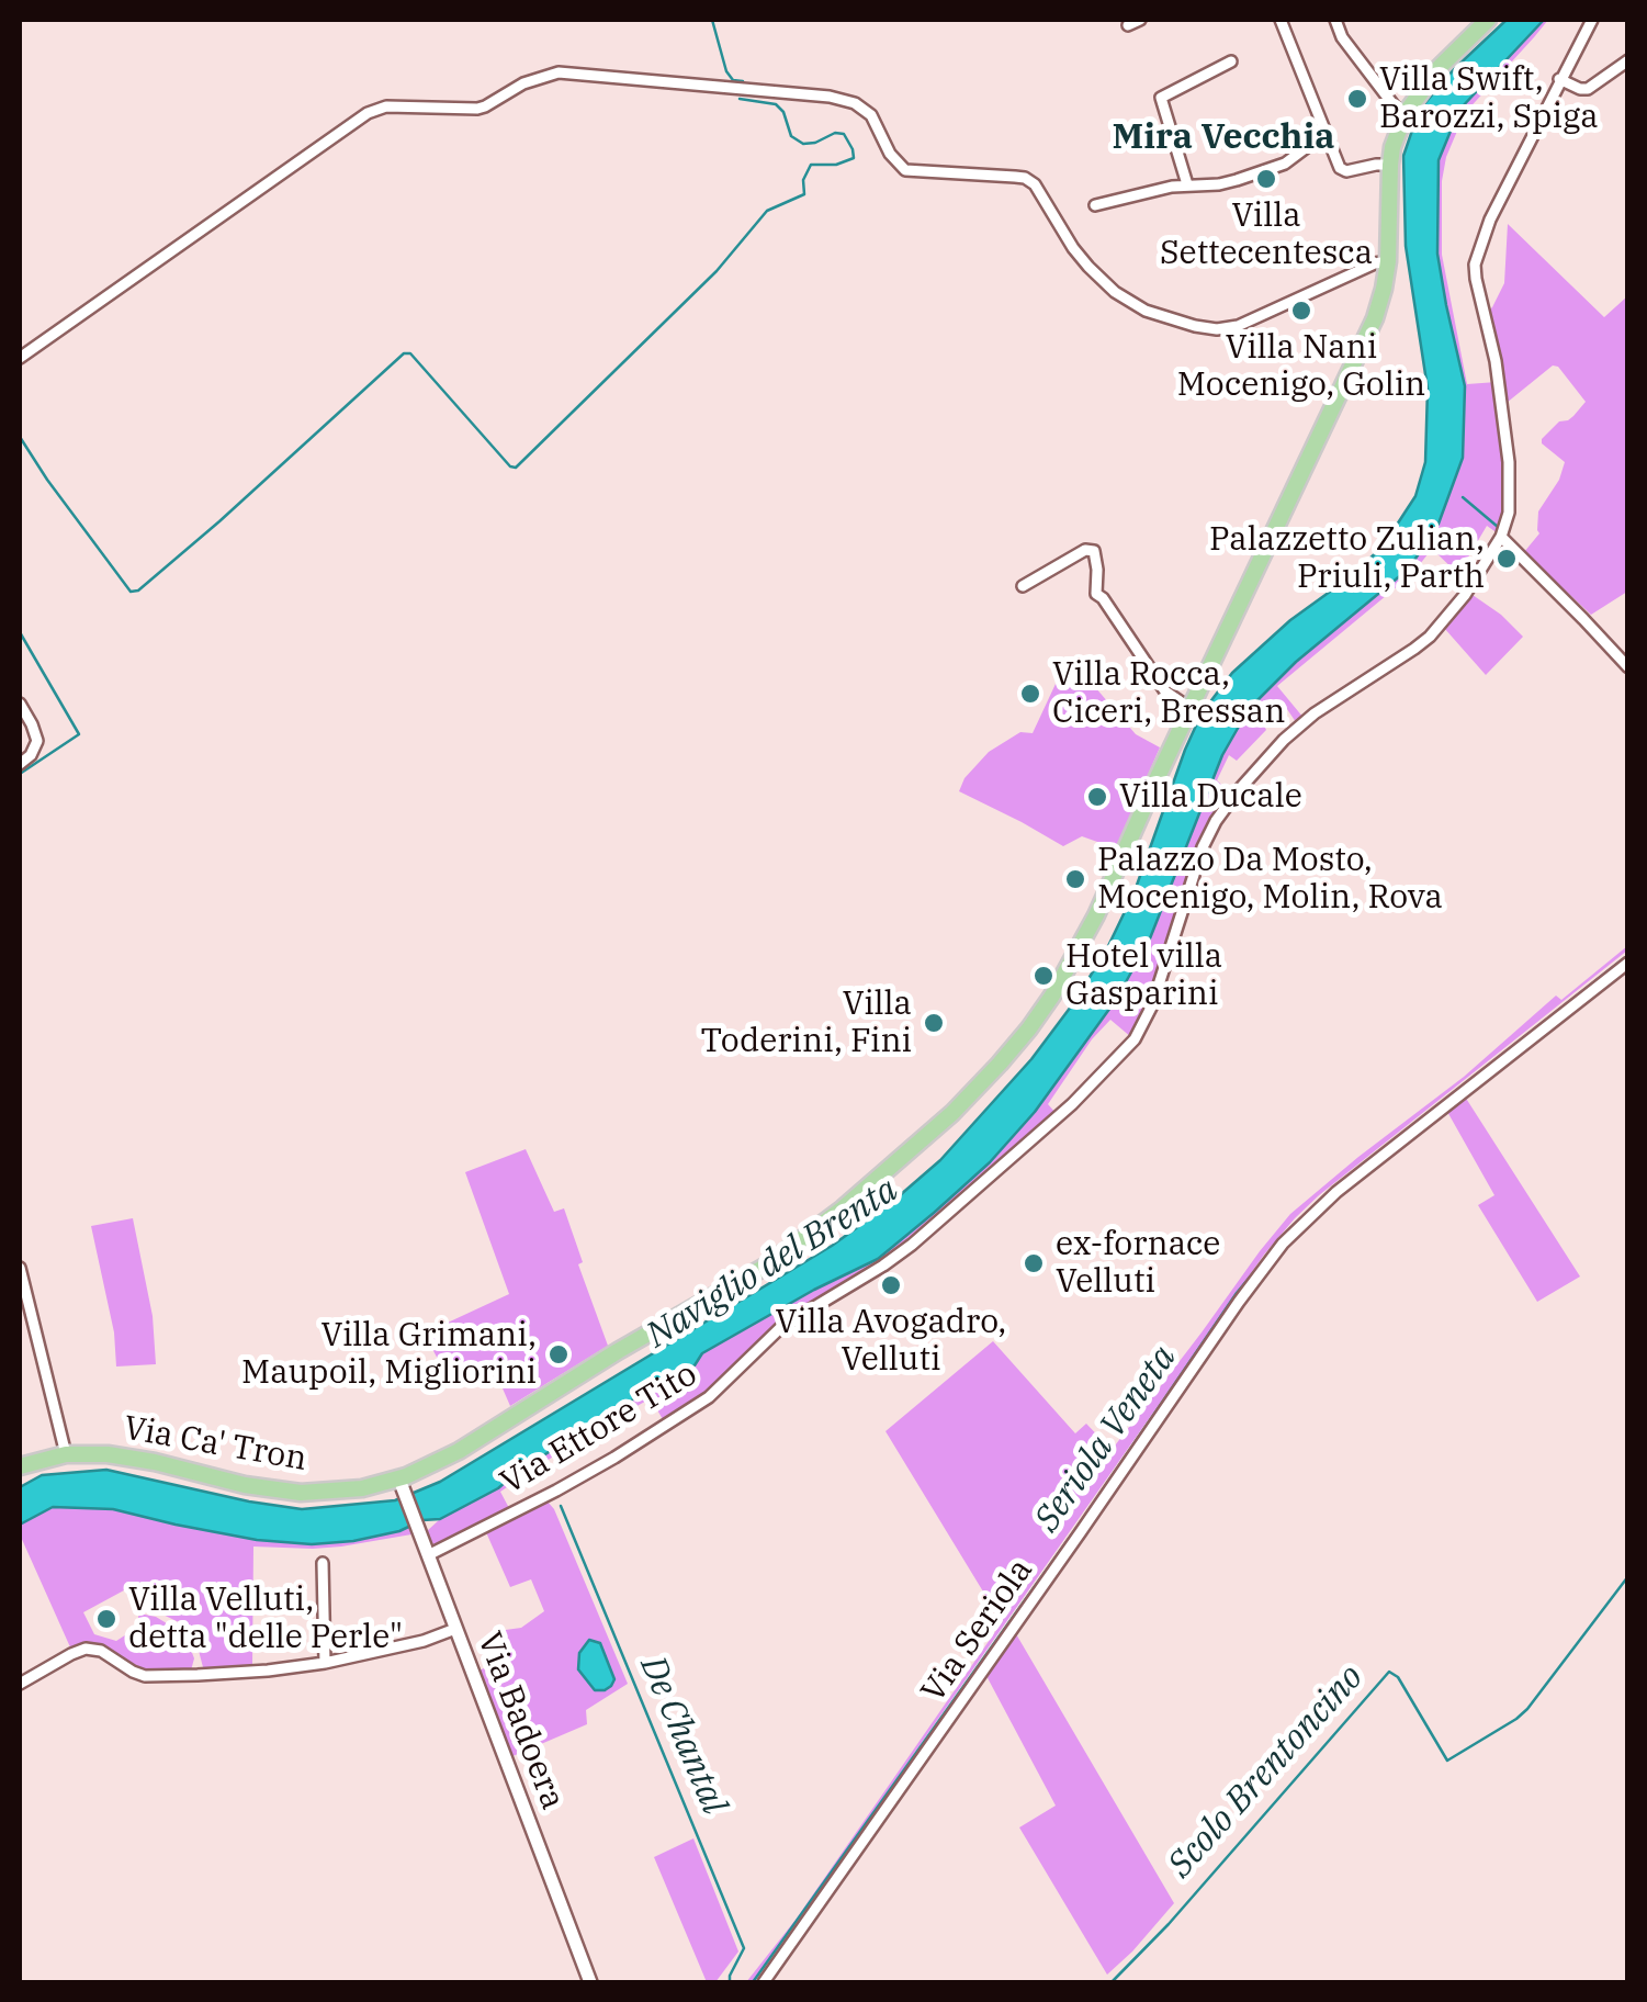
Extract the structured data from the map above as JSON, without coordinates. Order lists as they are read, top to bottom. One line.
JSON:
{"streets":{"main road":["Via Ca' Tron","Via Badoera"],"street":["Via Ettore Tito","Via Seriola"]},"crossings":[["Via Ettore Tito","Via Badoera"],["Via Ca' Tron","Via Badoera"]],"districts":["Mira Vecchia"],"water":["Naviglio del Brenta","Seriola Veneta","De Chantal","Scolo Brentoncino"],"places":["Villa Swift, Barozzi, Spiga","Villa Settecentesca","Villa Nani Mocenigo, Golin","Palazzetto Zulian, Priuli, Parth","Villa Rocca, Ciceri, Bressan","Villa Ducale","Palazzo Da Mosto, Mocenigo, Molin, Rova","Hotel villa Gasparini","Villa Toderini, Fini","ex-fornace Velluti","Villa Avogadro, Velluti","Villa Grimani, Maupoil, Migliorini","Villa Velluti, detta \"delle Perle\""]}
